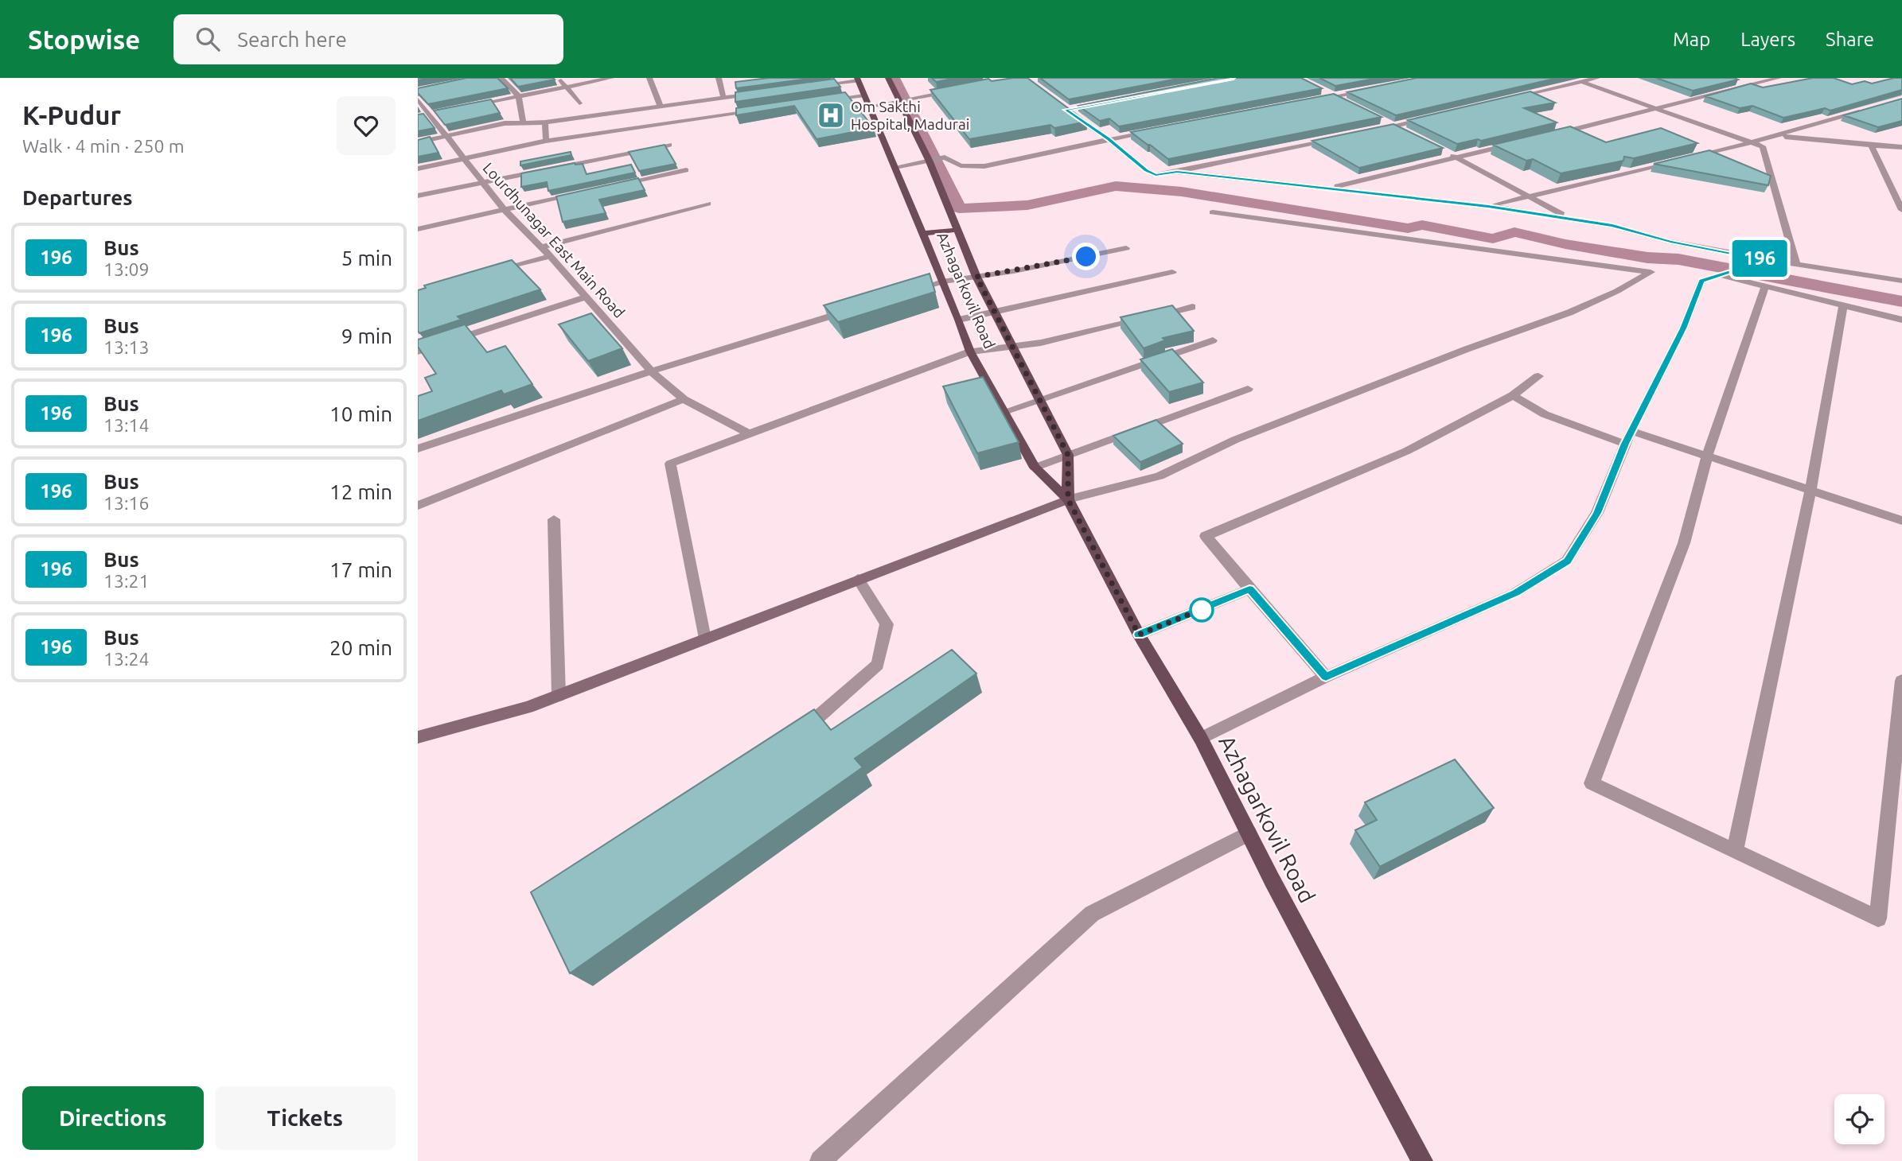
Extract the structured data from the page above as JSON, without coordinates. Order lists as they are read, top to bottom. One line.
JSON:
{"streets":{"main road":["Azhagarkovil Road"],"street":["Lourdhunagar East Main Road"]},"places":{"hospital":["Om Sakthi Hospital, Madurai"]},"lines":["bus line 196"],"page":{"header":"Stopwise","search":"Search here","nav":["Map","Layers","Share"],"heading":[["K-Pudur","Walk · 4 min · 250 m"],"Departures"],"on_map":"196","list":[{"mark":"196","name":"Bus","note":"13:09","value":"5 min"},{"mark":"196","name":"Bus","note":"13:13","value":"9 min"},{"mark":"196","name":"Bus","note":"13:14","value":"10 min"},{"mark":"196","name":"Bus","note":"13:16","value":"12 min"},{"mark":"196","name":"Bus","note":"13:21","value":"17 min"},{"mark":"196","name":"Bus","note":"13:24","value":"20 min"}],"buttons":["Directions","Tickets"]}}
